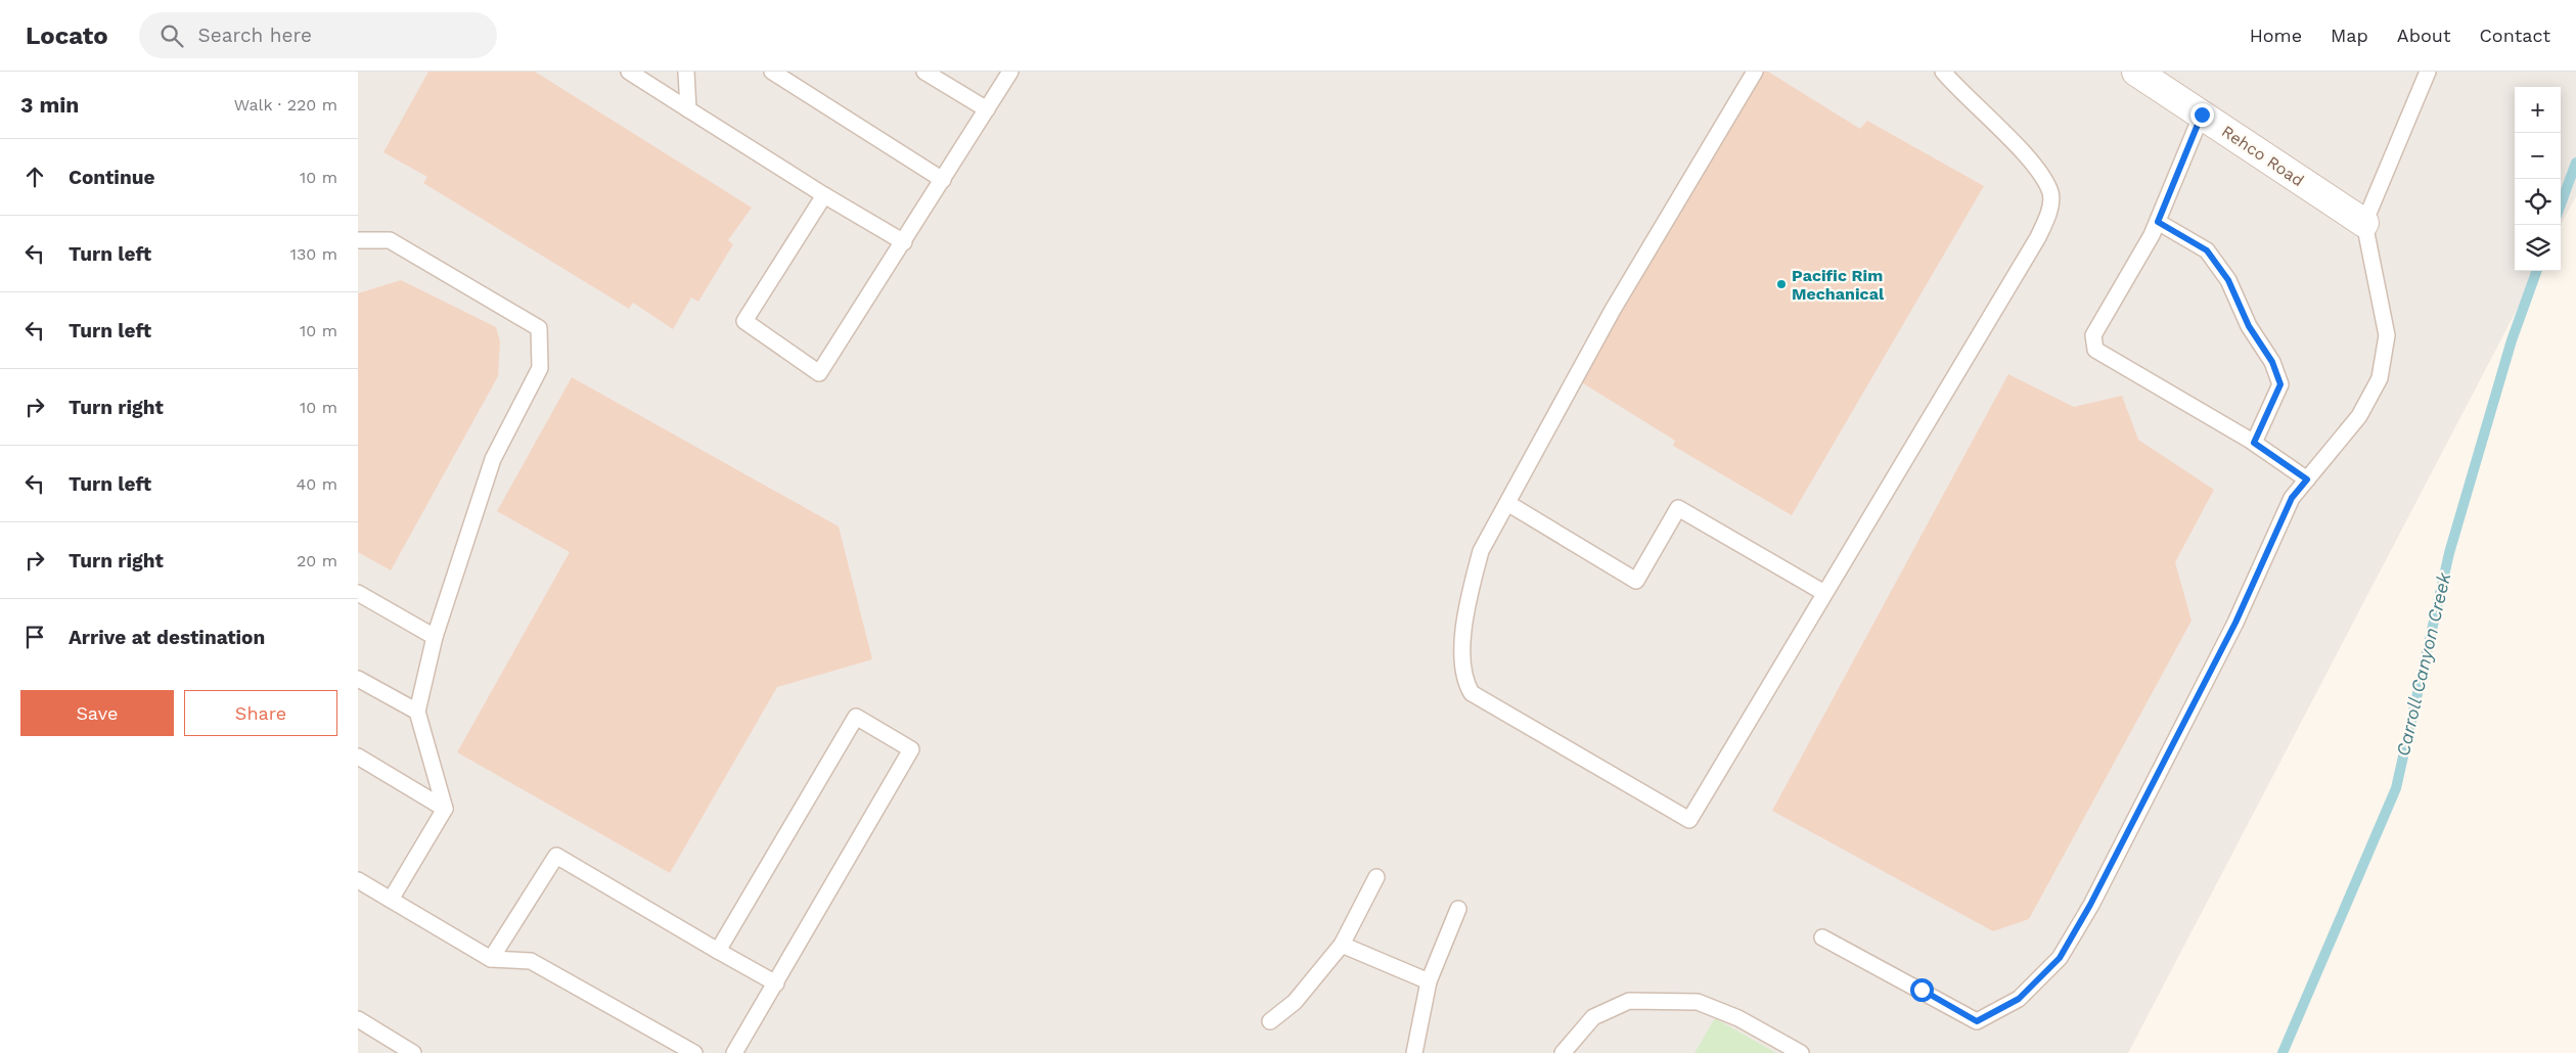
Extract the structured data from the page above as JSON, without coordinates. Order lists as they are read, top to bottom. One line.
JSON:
{"streets":{"street":["Rehco Road"]},"water":["Carroll Canyon Creek"],"places":["Pacific Rim Mechanical"],"page":{"header":"Locato","search":"Search here","nav":["Home","Map","About","Contact"],"heading":["3 min","Walk · 220 m"],"map_buttons":["+","−"],"list":[["Continue","10 m"],["Turn left","130 m"],["Turn left","10 m"],["Turn right","10 m"],["Turn left","40 m"],["Turn right","20 m"],"Arrive at destination"],"buttons":["Save","Share"]}}
